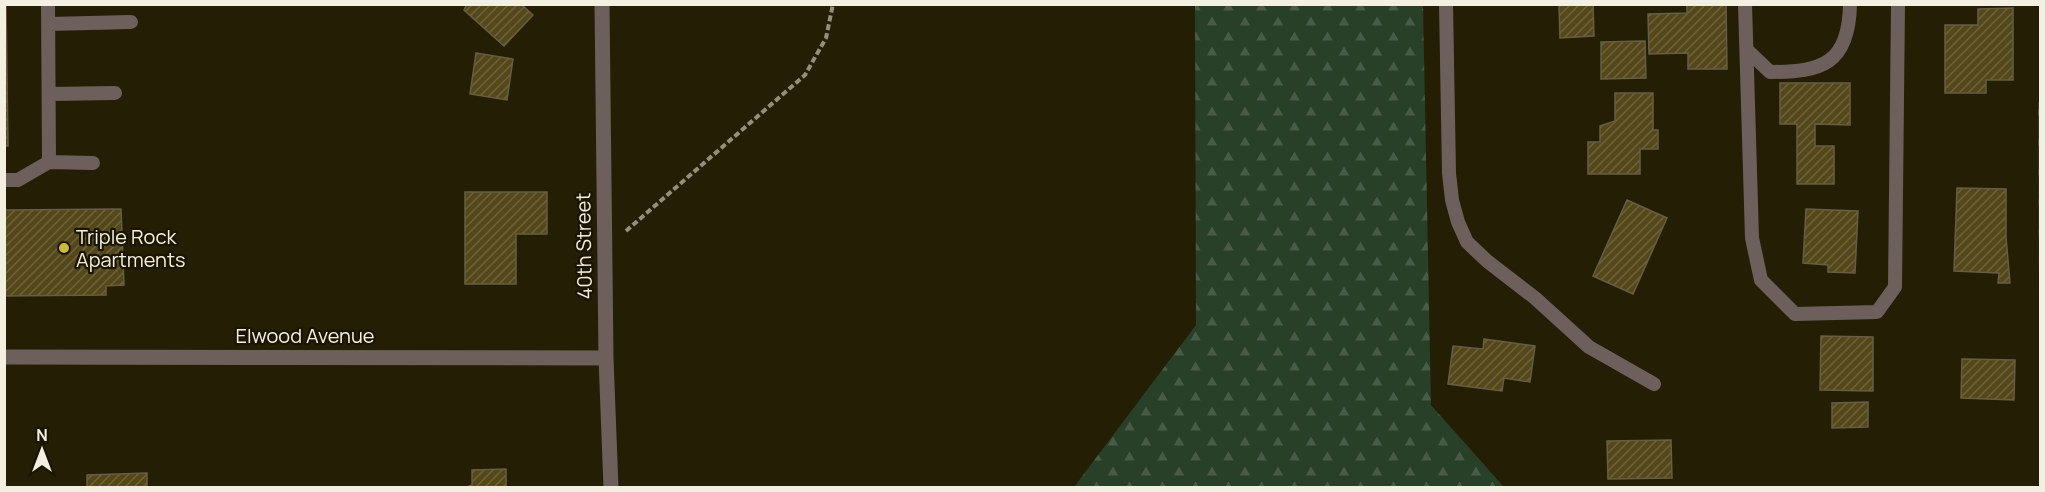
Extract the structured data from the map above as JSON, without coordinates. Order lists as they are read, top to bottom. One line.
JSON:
{"streets":{"street":["40th Street","Elwood Avenue"]},"crossings":[["40th Street","Elwood Avenue"]],"places":["Triple Rock Apartments"],"north":"top"}
